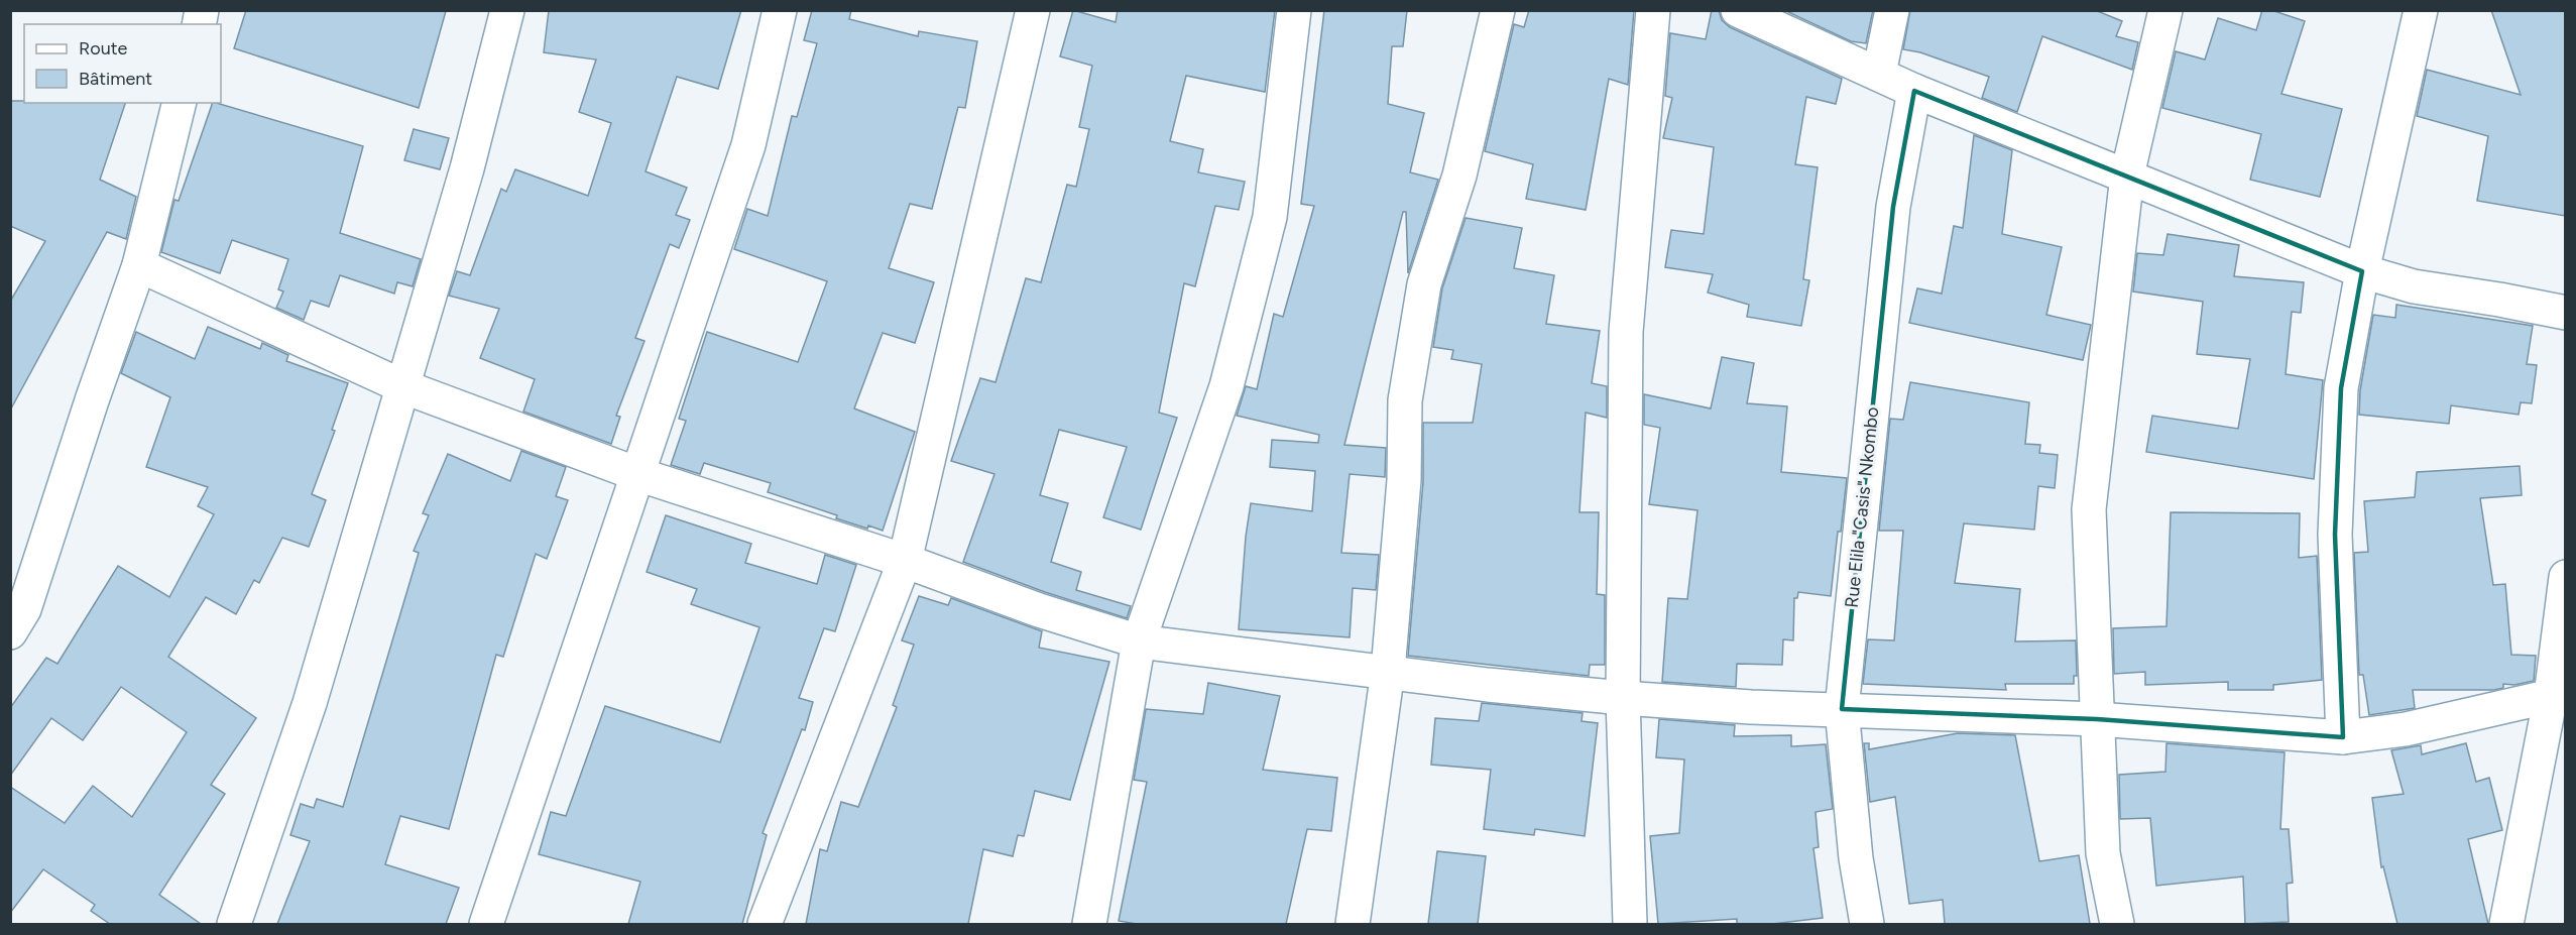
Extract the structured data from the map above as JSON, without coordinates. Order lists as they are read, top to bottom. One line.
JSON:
{"streets":{"street":["Rue Elila \"Casis\" Nkombo"]},"legend":["Route","Bâtiment"]}
